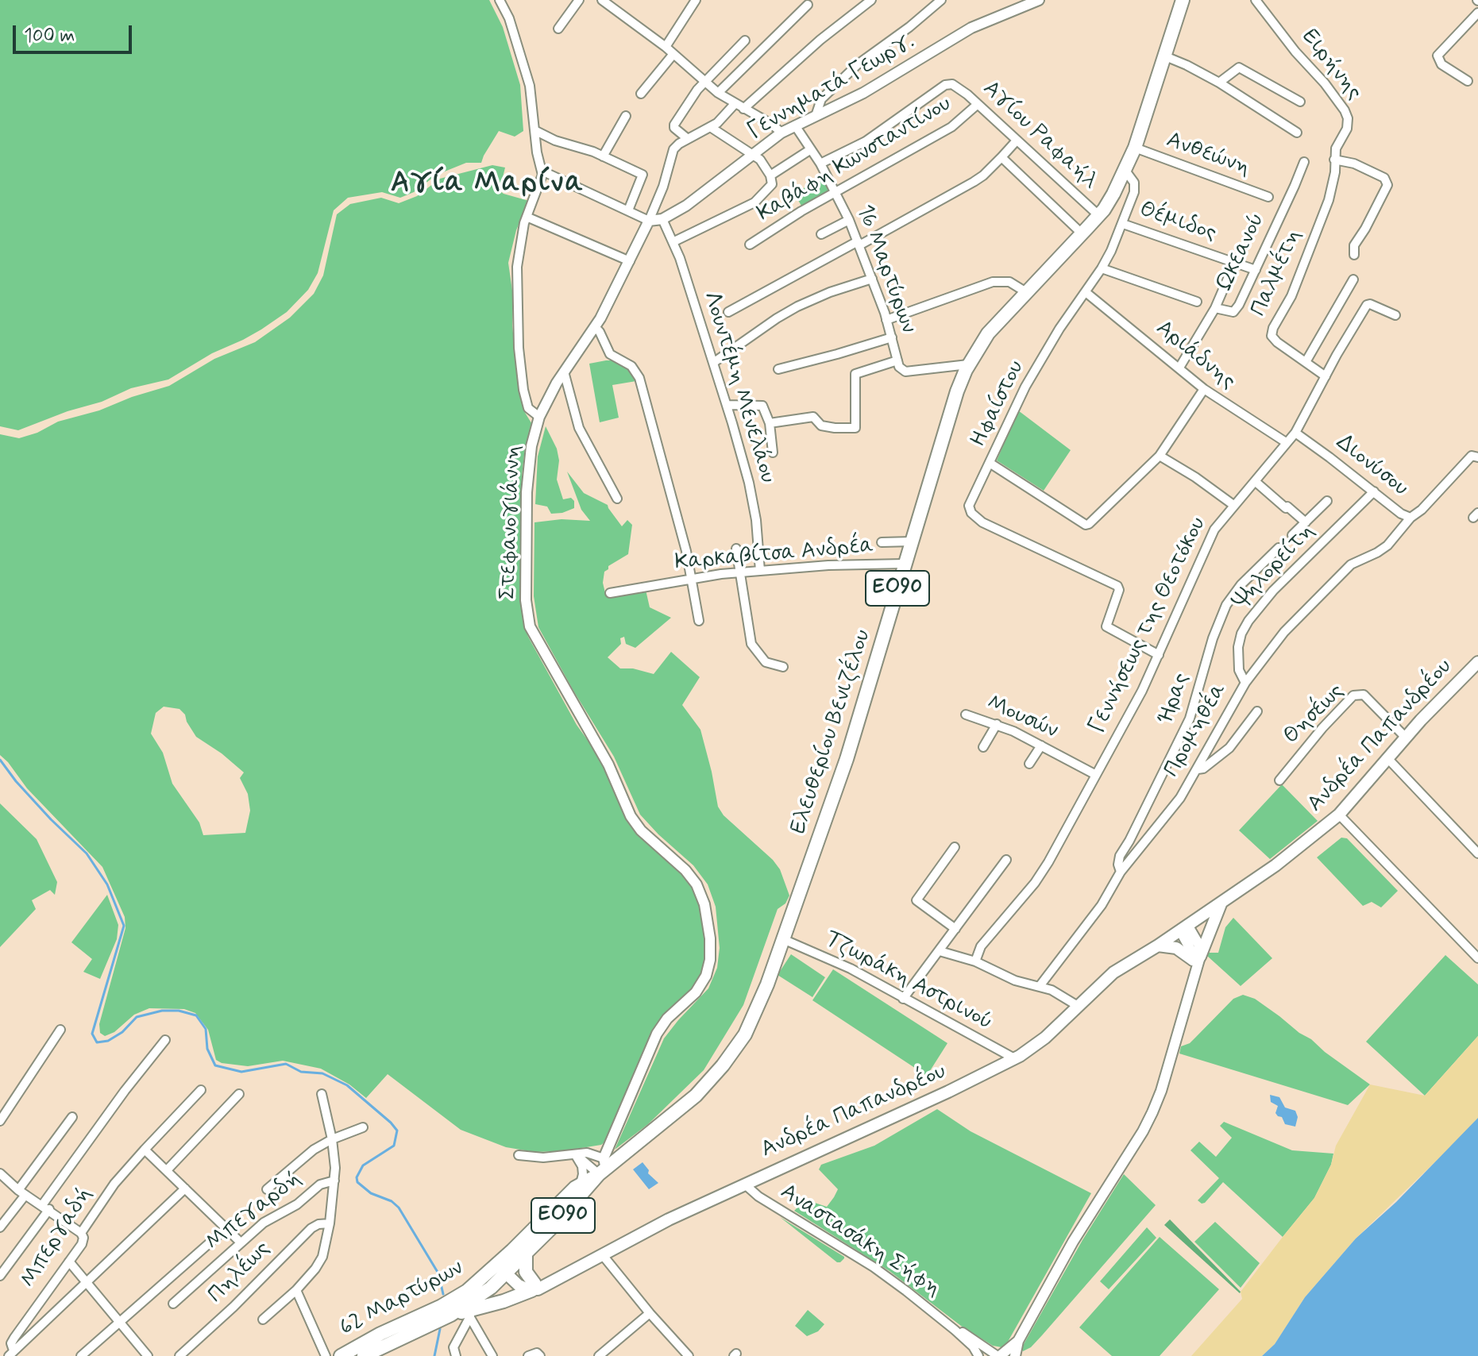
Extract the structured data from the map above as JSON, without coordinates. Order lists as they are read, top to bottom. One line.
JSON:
{"streets":{"main road":["ΕΟ90","Ελευθερίου Βενιζέλου","Ανδρέα Παπανδρέου","62 Μαρτύρων"],"street":["Ειρήνης","Γεννηματά Γεωργ.","Αγίου Ραφαήλ","Ανθεώνη","Καβάφη Κωνσταντίνου","Θέμιδος","Ωκεανού","16 Μαρτύρων","Παλμέτη","Αριάδνης","Λουντέμη Μενελάου","Ηφαίστου","Διονύσου","Στεφανογιάννη","Καρκαβίτσα Ανδρέα","Ψηλορείτη","Γεννήσεως της Θεοτόκου","Ήρας","Θησέως","Μουσών","Προμηθέα","Τζωράκη Αστρινού","Μπεγαρδή","Μπεργαδή","Αναστασάκη Σήφη","Πηλέως"]},"crossings":[["Ειρήνης","Παλμέτη"],["Γεννηματά Γεωργ.","16 Μαρτύρων"],["Γεννηματά Γεωργ.","Λουντέμη Μενελάου"],["Αγίου Ραφαήλ","Καβάφη Κωνσταντίνου"],["Αγίου Ραφαήλ","16 Μαρτύρων"],["Αγίου Ραφαήλ","Ελευθερίου Βενιζέλου"],["Ανθεώνη","Ελευθερίου Βενιζέλου"],["Καβάφη Κωνσταντίνου","16 Μαρτύρων"],["Θέμιδος","Ωκεανού"],["Θέμιδος","Ηφαίστου"],["Ωκεανού","Αριάδνης"],["16 Μαρτύρων","Ελευθερίου Βενιζέλου"],["Παλμέτη","Γεννήσεως της Θεοτόκου"],["Αριάδνης","Ηφαίστου"],["Αριάδνης","Γεννήσεως της Θεοτόκου"],["Λουντέμη Μενελάου","Καρκαβίτσα Ανδρέα"],["Ηφαίστου","Ελευθερίου Βενιζέλου"],["Διονύσου","Ψηλορείτη"],["Διονύσου","Γεννήσεως της Θεοτόκου"],["Διονύσου","Προμηθέα"],["Στεφανογιάννη","Ελευθερίου Βενιζέλου"],["Στεφανογιάννη","62 Μαρτύρων"],["Καρκαβίτσα Ανδρέα","Ελευθερίου Βενιζέλου"],["Ψηλορείτη","Προμηθέα"],["Γεννήσεως της Θεοτόκου","Μουσών"],["Ήρας","Προμηθέα"],["Θησέως","Ανδρέα Παπανδρέου"],["Ελευθερίου Βενιζέλου","Τζωράκη Αστρινού"],["Ελευθερίου Βενιζέλου","62 Μαρτύρων"],["Ανδρέα Παπανδρέου","Τζωράκη Αστρινού"],["Ανδρέα Παπανδρέου","Αναστασάκη Σήφη"]],"districts":["Αγία Μαρίνα"],"scale_bar":"100 m"}
